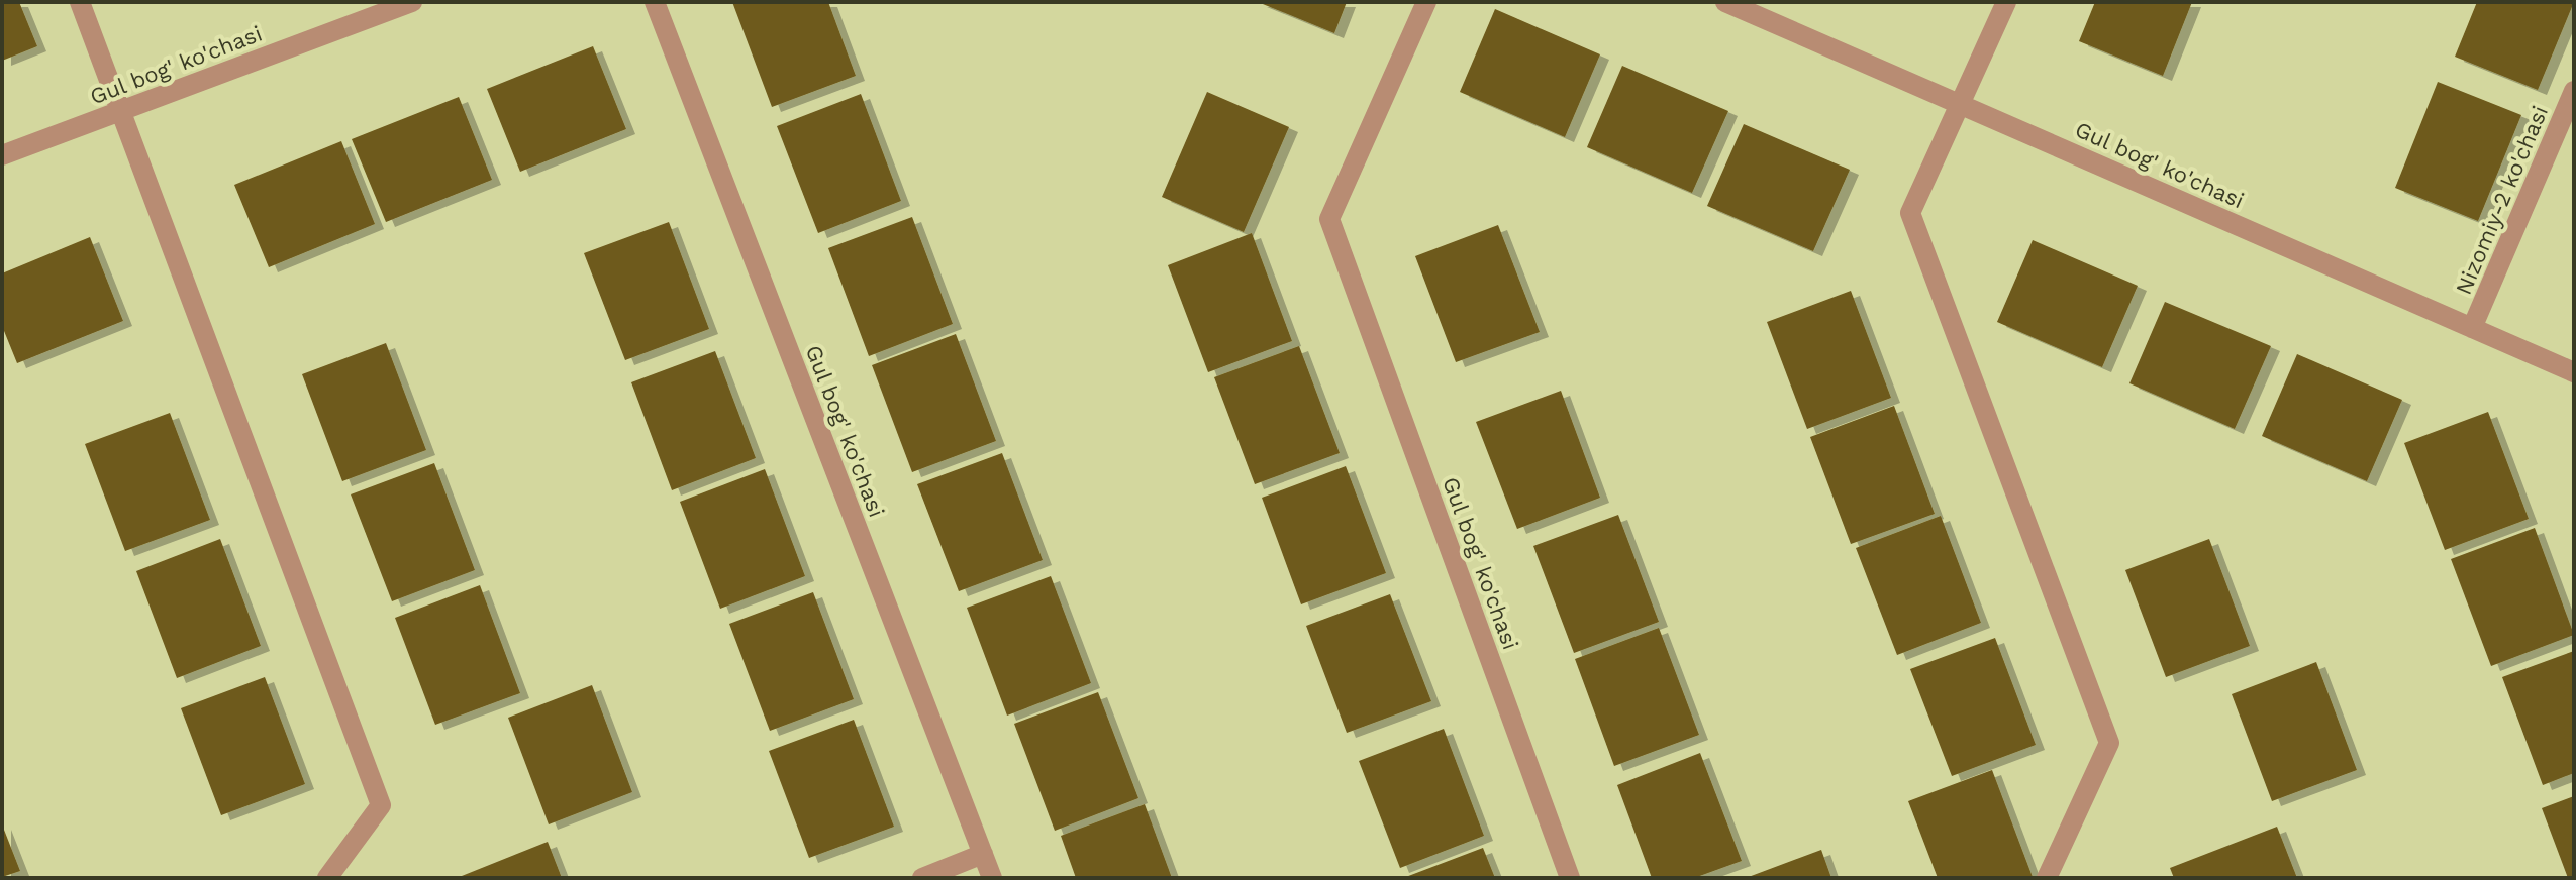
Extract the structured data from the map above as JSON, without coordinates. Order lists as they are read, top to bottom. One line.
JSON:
{"streets":{"street":["Gul bog' ko'chasi","Nizomiy-2 ko'chasi"]},"crossings":[["Gul bog' ko'chasi","Nizomiy-2 ko'chasi"]]}
